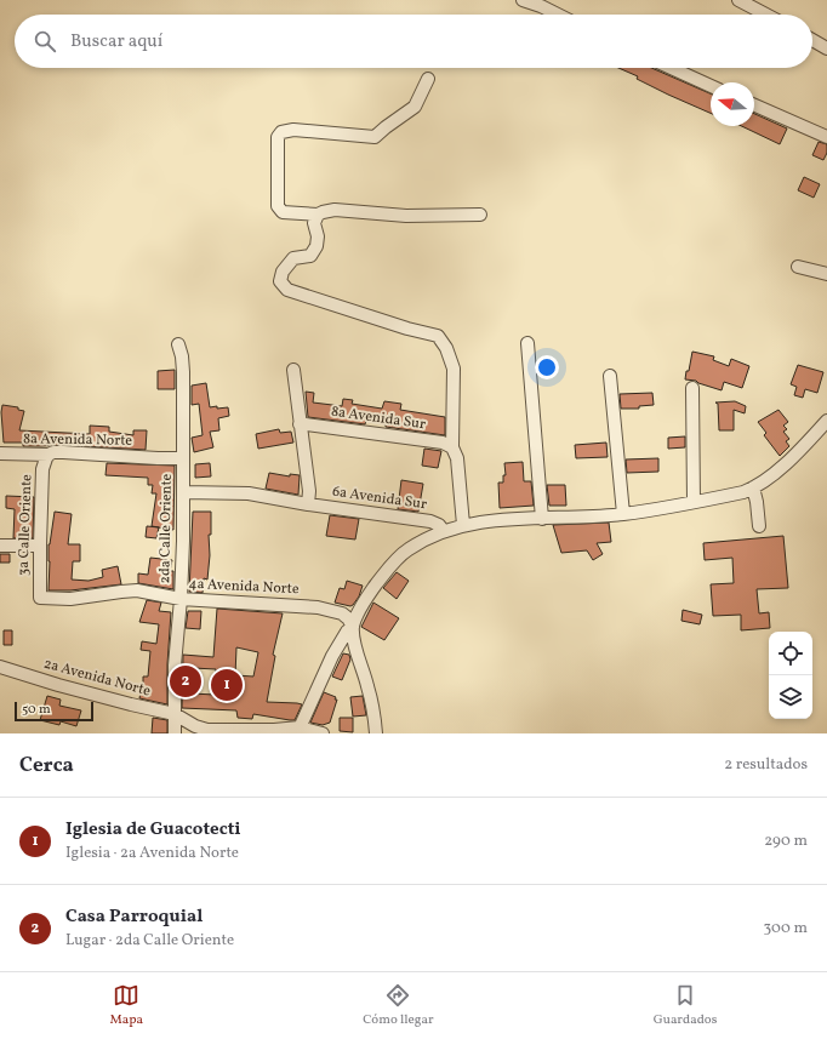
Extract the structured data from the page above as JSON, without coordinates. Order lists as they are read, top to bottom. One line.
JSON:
{"streets":{"street":["8a Avenida Sur","8a Avenida Norte","6a Avenida Sur","3a Calle Oriente","2da Calle Oriente","4a Avenida Norte","2a Avenida Norte"]},"crossings":[["8a Avenida Norte","3a Calle Oriente"],["8a Avenida Norte","2da Calle Oriente"],["6a Avenida Sur","2da Calle Oriente"],["3a Calle Oriente","4a Avenida Norte"],["2da Calle Oriente","4a Avenida Norte"],["2da Calle Oriente","2a Avenida Norte"]],"scale_bar":"50 m","north":"left","page":{"search":"Buscar aquí","pins":["2","1"],"scale":"50 m","heading":["Cerca","2 resultados"],"list":[{"mark":"1","name":"Iglesia de Guacotecti","note":"Iglesia · 2a Avenida Norte","value":"290 m"},{"mark":"2","name":"Casa Parroquial","note":"Lugar · 2da Calle Oriente","value":"300 m"}],"nav":["Mapa","Cómo llegar","Guardados"]}}
